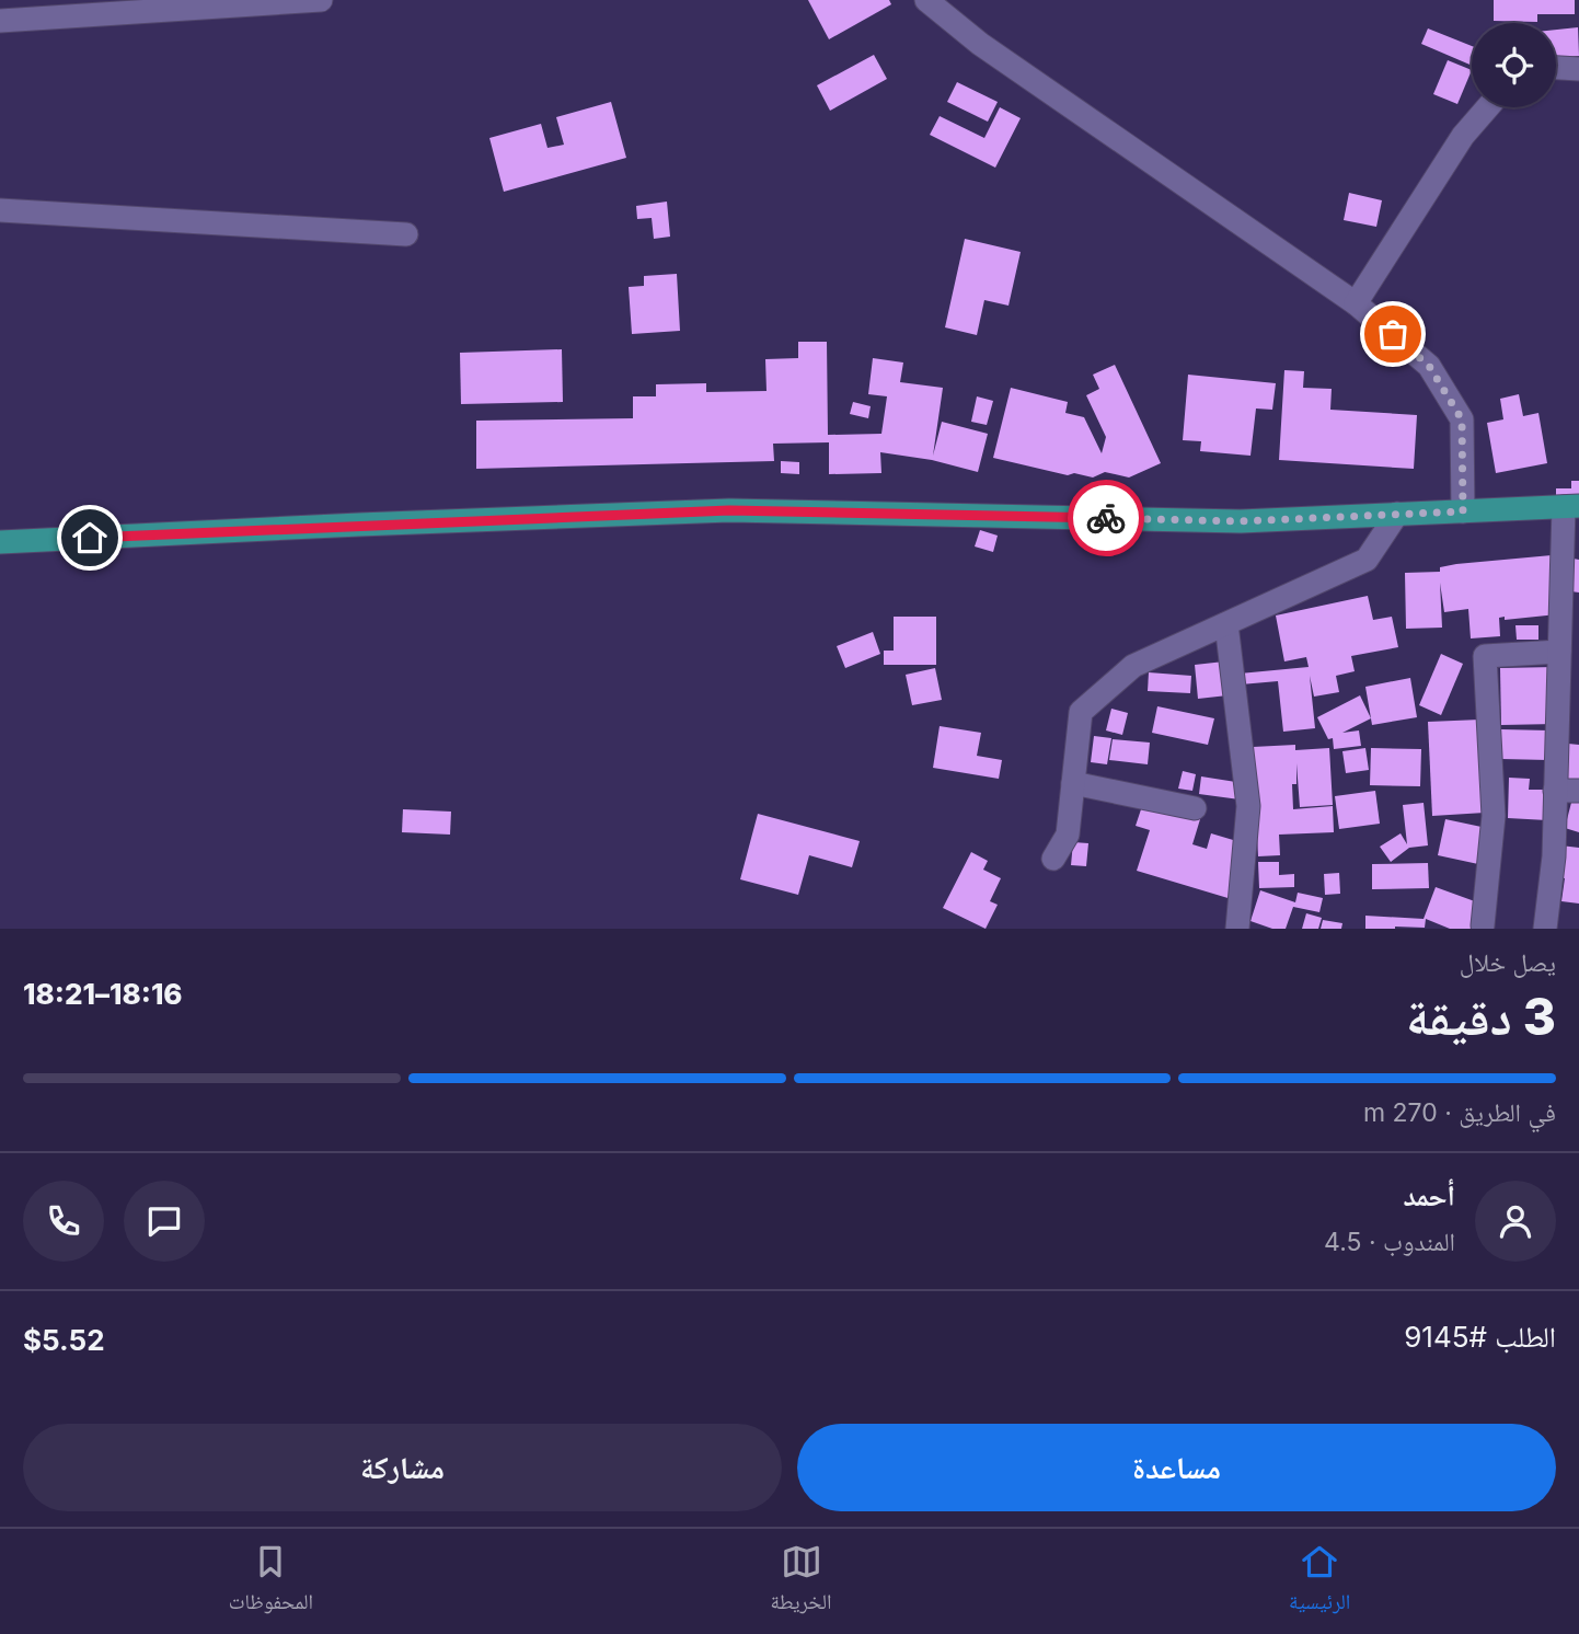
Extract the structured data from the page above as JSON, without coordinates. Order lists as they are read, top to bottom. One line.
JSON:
{"page":{"heading":["3 دقيقة","يصل خلال","18:16–18:21"],"panel":["أحمد","المندوب · 4.5","الطلب #9145","$5.52"],"bar":"في الطريق · 270 m","buttons":["مساعدة","مشاركة"],"tabs":["الرئيسية","الخريطة","المحفوظات"]}}
